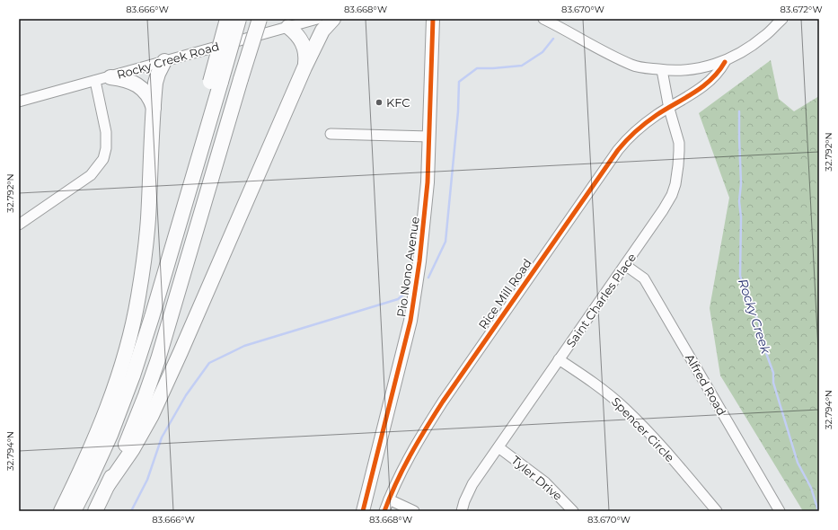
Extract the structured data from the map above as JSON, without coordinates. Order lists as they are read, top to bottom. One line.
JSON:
{"streets":{"main road":["Pio Nono Avenue"],"street":["Rocky Creek Road","Rice Mill Road","Saint Charles Place","Alfred Road","Spencer Circle","Tyler Drive"]},"crossings":[["Rice Mill Road","Saint Charles Place"],["Saint Charles Place","Alfred Road"],["Saint Charles Place","Spencer Circle"],["Saint Charles Place","Tyler Drive"]],"water":["Rocky Creek"],"places":["KFC"],"coordinates":["83.666°W","83.668°W","83.670°W","83.672°W","32.792°N","32.794°N"]}
